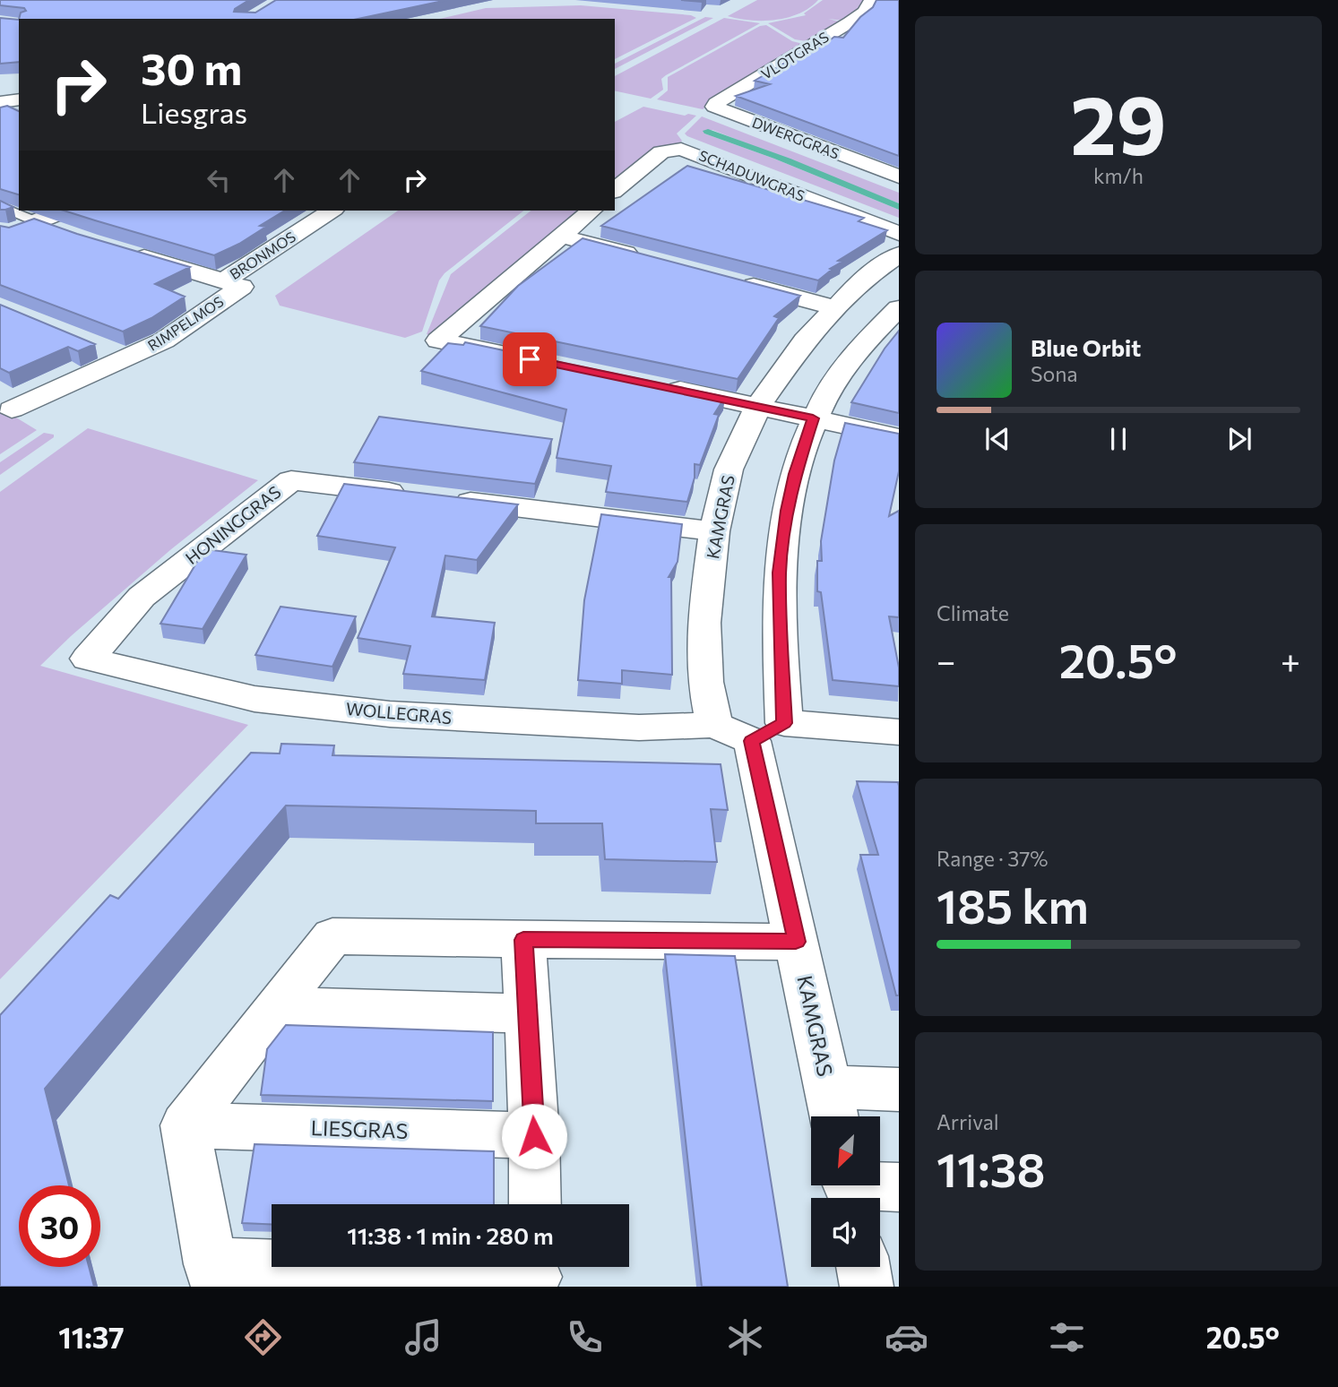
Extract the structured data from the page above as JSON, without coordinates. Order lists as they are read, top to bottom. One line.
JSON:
{"streets":{"street":["VLOTGRAS","DWERGGRAS","SCHADUWGRAS","BRONMOS","RIMPELMOS","KAMGRAS","HONINGGRAS","WOLLEGRAS","LIESGRAS"]},"crossings":[["VLOTGRAS","DWERGGRAS"],["BRONMOS","RIMPELMOS"],["KAMGRAS","WOLLEGRAS"],["HONINGGRAS","WOLLEGRAS"]],"north":"bottom left","page":{"tile":[["29","km/h"],"Climate",["Range · 37%","185 km"],["Arrival","11:38"]],"turn":["30 m","Liesgras"],"song":["Blue Orbit","Sona"],"heat":["−","20.5°","+"],"limit":"30","trip":"11:38 · 1 min · 280 m","tabs":["11:37","20.5°"]}}
